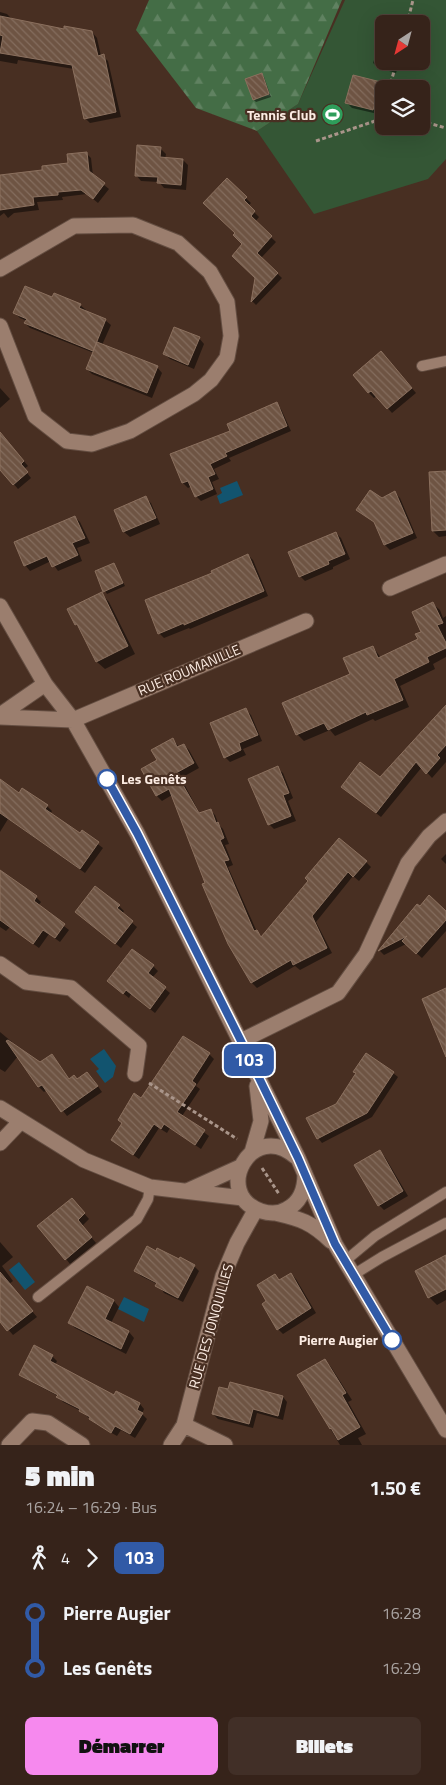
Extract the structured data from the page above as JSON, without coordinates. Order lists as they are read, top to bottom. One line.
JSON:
{"streets":{"street":["RUE ROUMANILLE","RUE DES JONQUILLES"]},"places":{"sports":["Tennis Club"],"other":["Les Genêts","Pierre Augier"]},"lines":["bus line 103"],"north":"bottom left","page":{"on_map":"103","heading":["5 min","16:24 – 16:29 · Bus","1.50 €"],"legs":["4","103"],"list":[{"name":"Pierre Augier","value":"16:28"},{"name":"Les Genêts","value":"16:29"}],"buttons":["Démarrer","Billets"]}}
